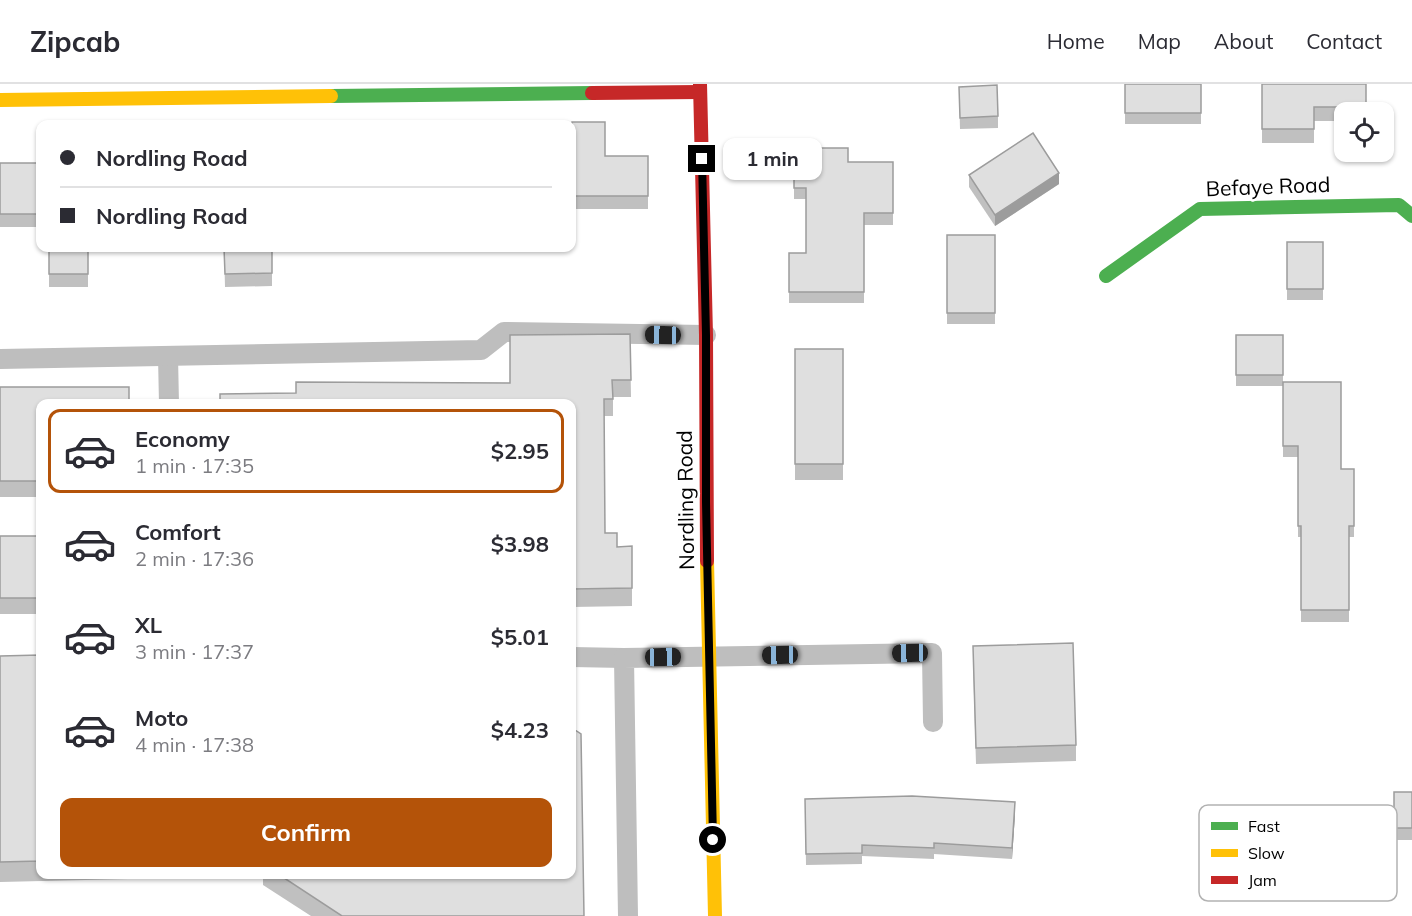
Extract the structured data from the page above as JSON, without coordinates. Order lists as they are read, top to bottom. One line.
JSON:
{"streets":{"street":["Befaye Road","Nordling Road"]},"legend":["Fast","Slow","Jam"],"page":{"header":"Zipcab","nav":["Home","Map","About","Contact"],"banner":["Nordling Road","Nordling Road"],"bubble":"1 min","list":[{"name":"Economy","note":"1 min · 17:35","value":"$2.95"},{"name":"Comfort","note":"2 min · 17:36","value":"$3.98"},{"name":"XL","note":"3 min · 17:37","value":"$5.01"},{"name":"Moto","note":"4 min · 17:38","value":"$4.23"}],"buttons":"Confirm"}}
